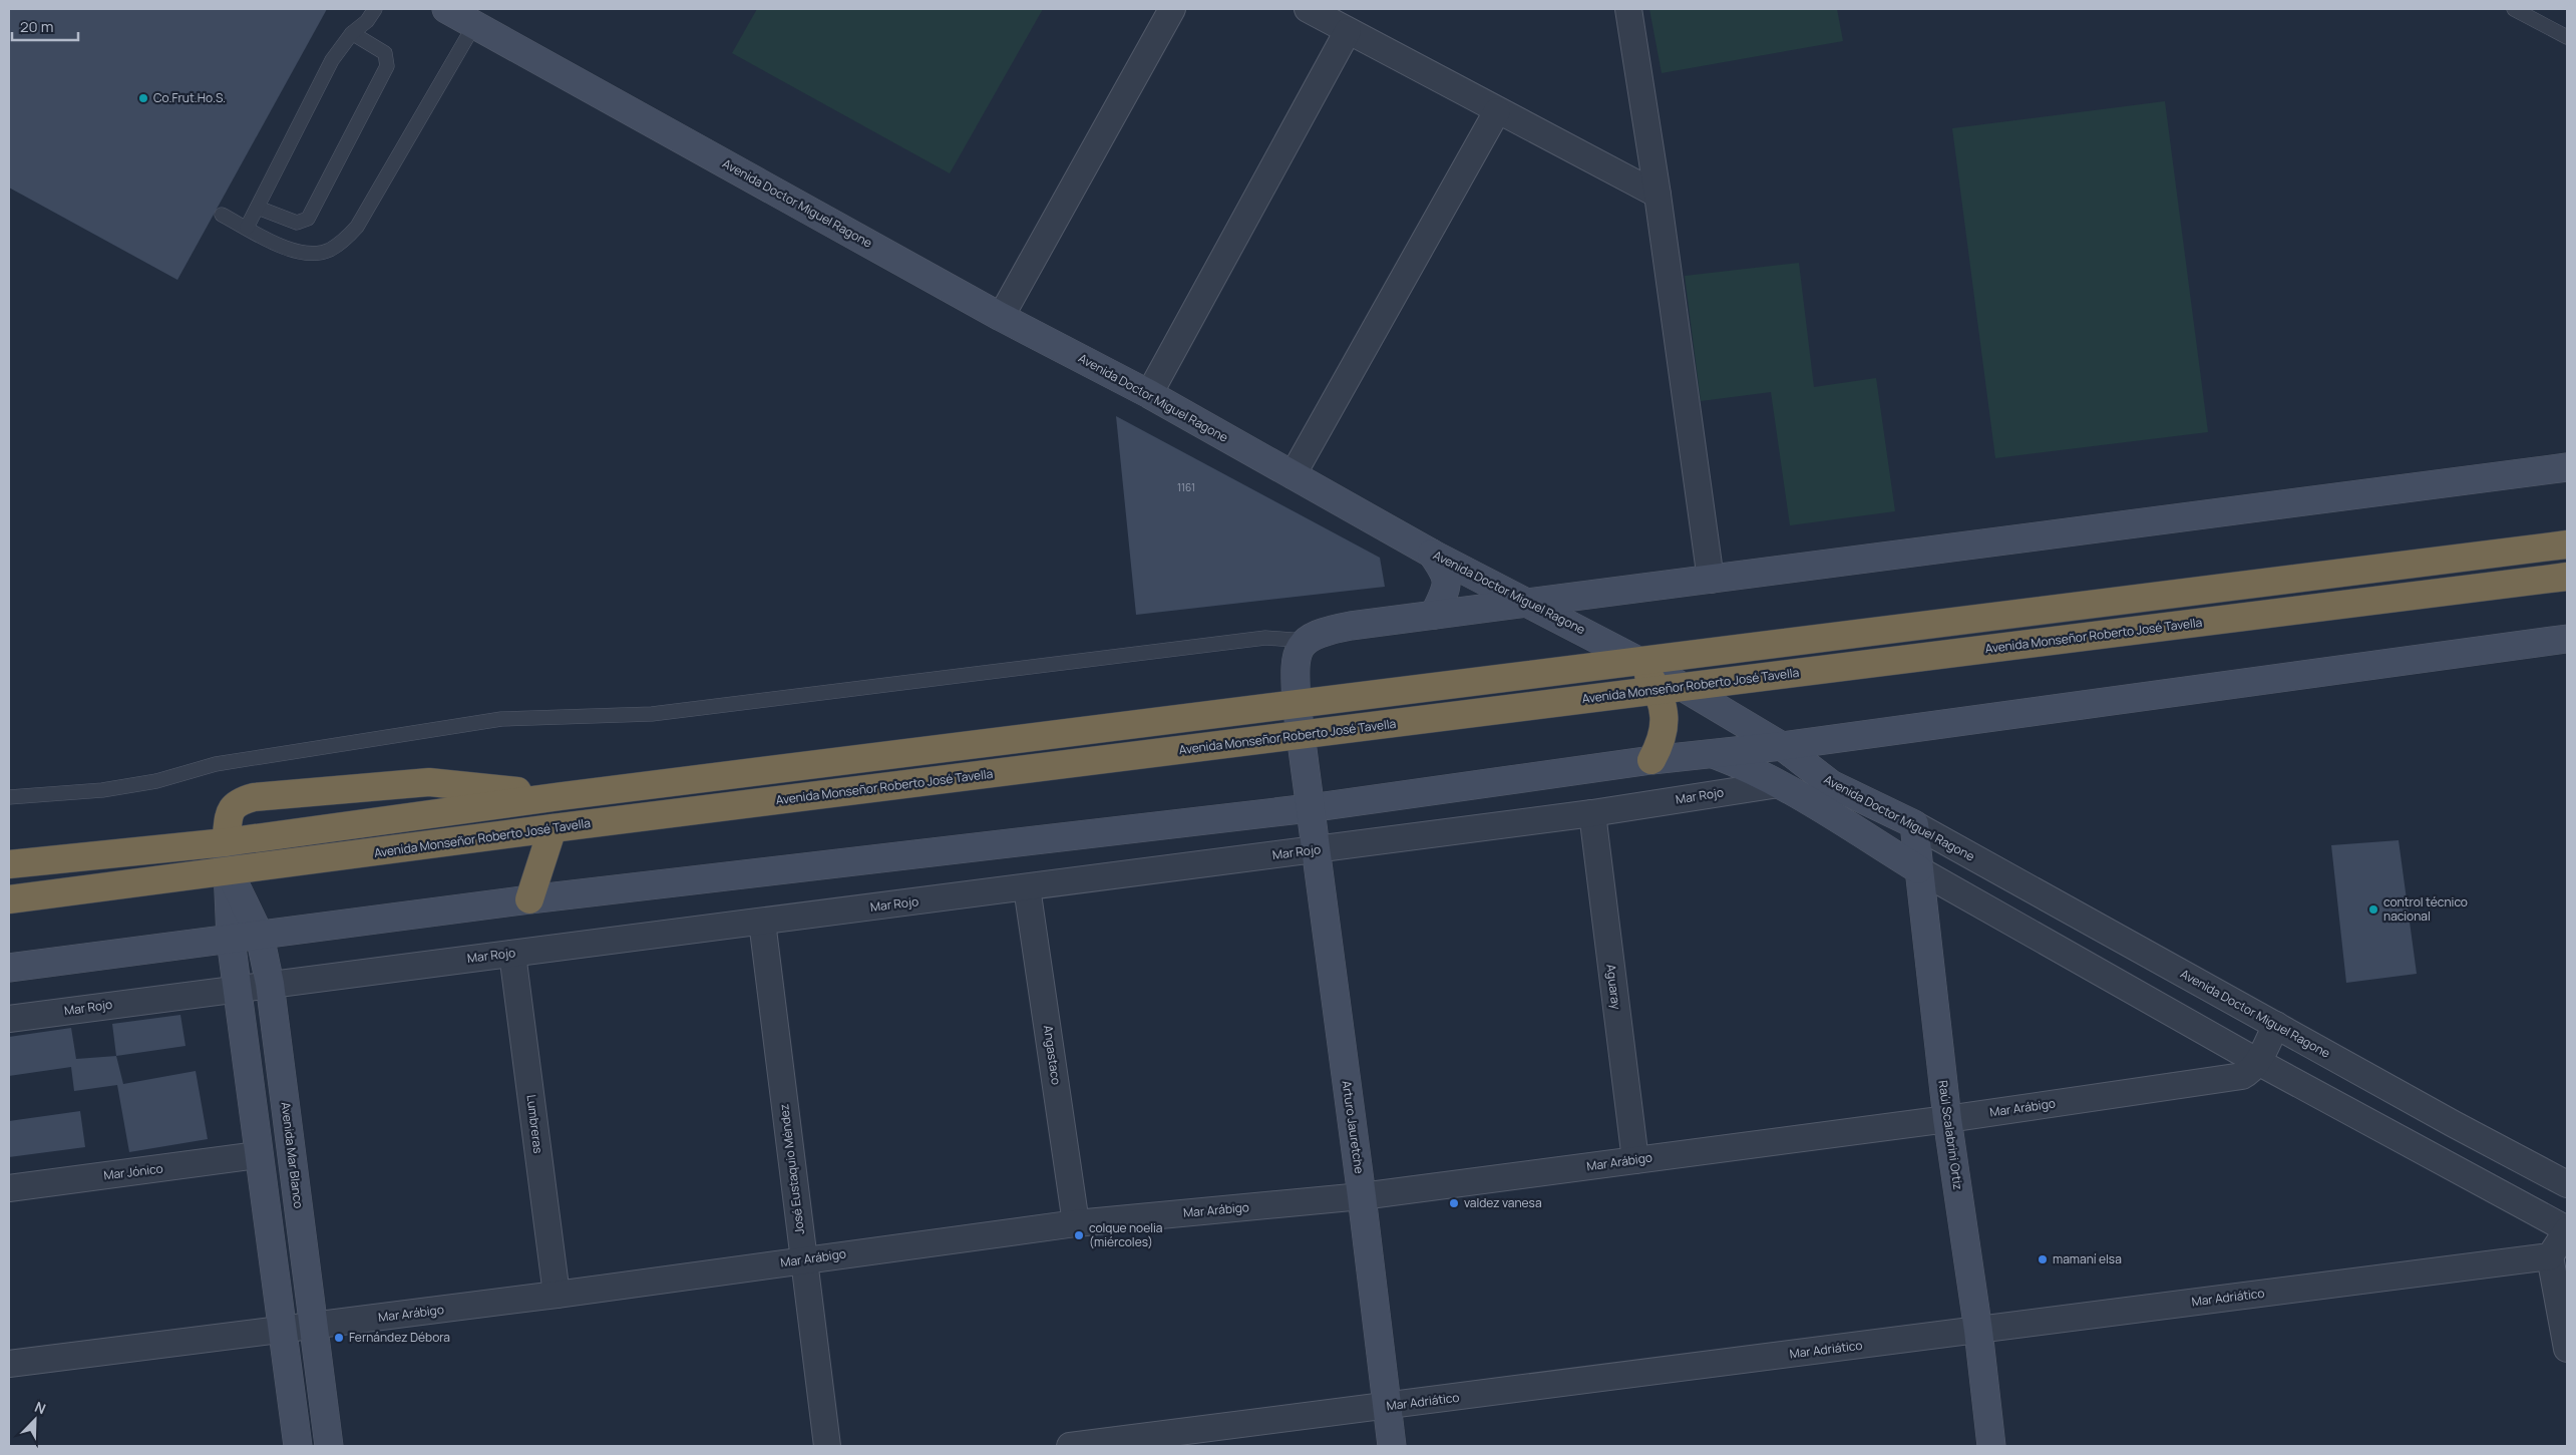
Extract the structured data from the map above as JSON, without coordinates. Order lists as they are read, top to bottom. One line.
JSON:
{"streets":{"highway":["Avenida Monseñor Roberto José Tavella"],"main road":["Avenida Doctor Miguel Ragone","Arturo Jauretche","Raúl Scalabrini Ortiz","Avenida Mar Blanco"],"street":["Mar Rojo","Aguaray","Angastaco","Mar Arábigo","Lumbreras","José Eustaquio Méndez","Mar Jónico","Mar Adriático"]},"crossings":[["Avenida Doctor Miguel Ragone","Avenida Monseñor Roberto José Tavella"],["Avenida Doctor Miguel Ragone","Mar Arábigo"],["Avenida Doctor Miguel Ragone","Raúl Scalabrini Ortiz"],["Avenida Monseñor Roberto José Tavella","Arturo Jauretche"],["Avenida Monseñor Roberto José Tavella","Avenida Mar Blanco"],["Mar Rojo","Aguaray"],["Mar Rojo","Angastaco"],["Mar Rojo","Lumbreras"],["Mar Rojo","Arturo Jauretche"],["Mar Rojo","Avenida Mar Blanco"],["Mar Rojo","José Eustaquio Méndez"],["Aguaray","Mar Arábigo"],["Angastaco","Mar Arábigo"],["Mar Arábigo","Lumbreras"],["Mar Arábigo","Arturo Jauretche"],["Mar Arábigo","Raúl Scalabrini Ortiz"],["Mar Arábigo","Avenida Mar Blanco"],["Mar Arábigo","José Eustaquio Méndez"],["Arturo Jauretche","Mar Adriático"],["Raúl Scalabrini Ortiz","Mar Adriático"],["Avenida Mar Blanco","Mar Jónico"]],"places":["Co.Frut.Ho.S.","control técnico nacional","valdez vanesa","colque noelia (miércoles)","mamaní elsa","Fernández Débora"],"house_numbers":["1161"],"scale_bar":"20 m","north":"top right"}
